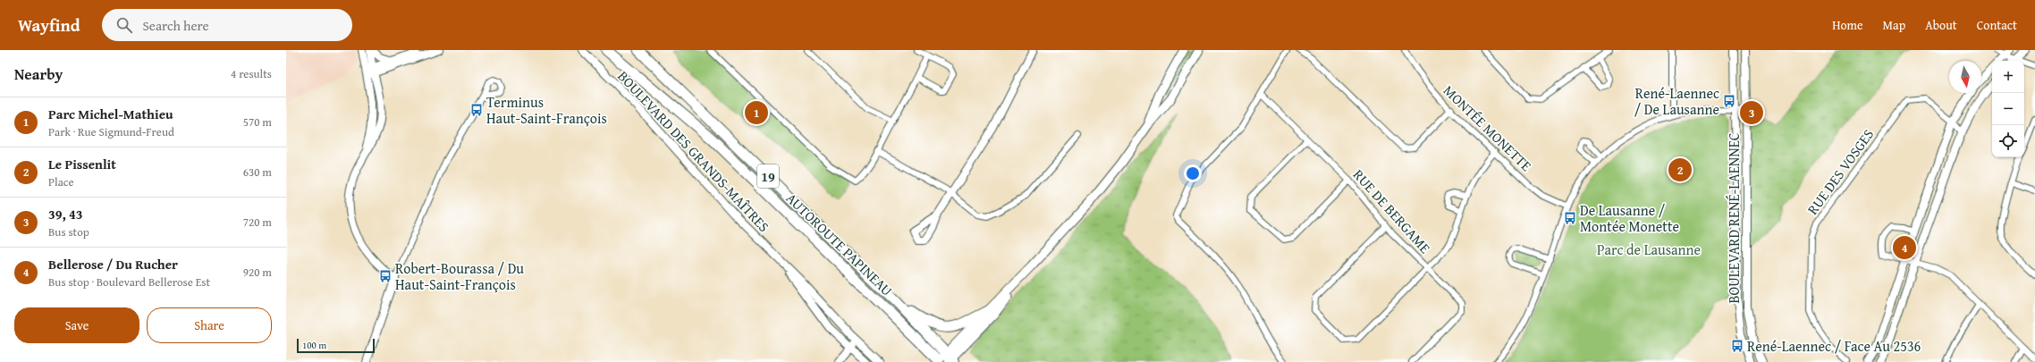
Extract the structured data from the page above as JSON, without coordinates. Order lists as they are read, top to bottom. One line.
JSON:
{"streets":{"highway":["19","AUTOROUTE PAPINEAU"],"street":["MONTÉE MONETTE","BOULEVARD DES GRANDS-MAÎTRES","RUE DES VOSGES","RUE DE BERGAME","BOULEVARD RENÉ-LAENNEC"]},"parks":["Parc de Lausanne"],"places":{"bus stop":["René-Laennec / De Lausanne","Terminus Haut-Saint-François","De Lausanne / Montée Monette","Robert-Bourassa / Du Haut-Saint-François","René-Laennec / Face Au 2536"]},"scale_bar":"100 m","north":"bottom","page":{"header":"Wayfind","search":"Search here","nav":["Home","Map","About","Contact"],"heading":["Nearby","4 results"],"map_buttons":["+","−"],"list":[{"mark":"1","name":"Parc Michel-Mathieu","note":"Park · Rue Sigmund-Freud","value":"570 m"},{"mark":"2","name":"Le Pissenlit","note":"Place","value":"630 m"},{"mark":"3","name":"39, 43","note":"Bus stop","value":"720 m"},{"mark":"4","name":"Bellerose / Du Rucher","note":"Bus stop · Boulevard Bellerose Est","value":"920 m"}],"pins":["1","3","2","4"],"buttons":["Save","Share"],"scale":"100 m"}}
